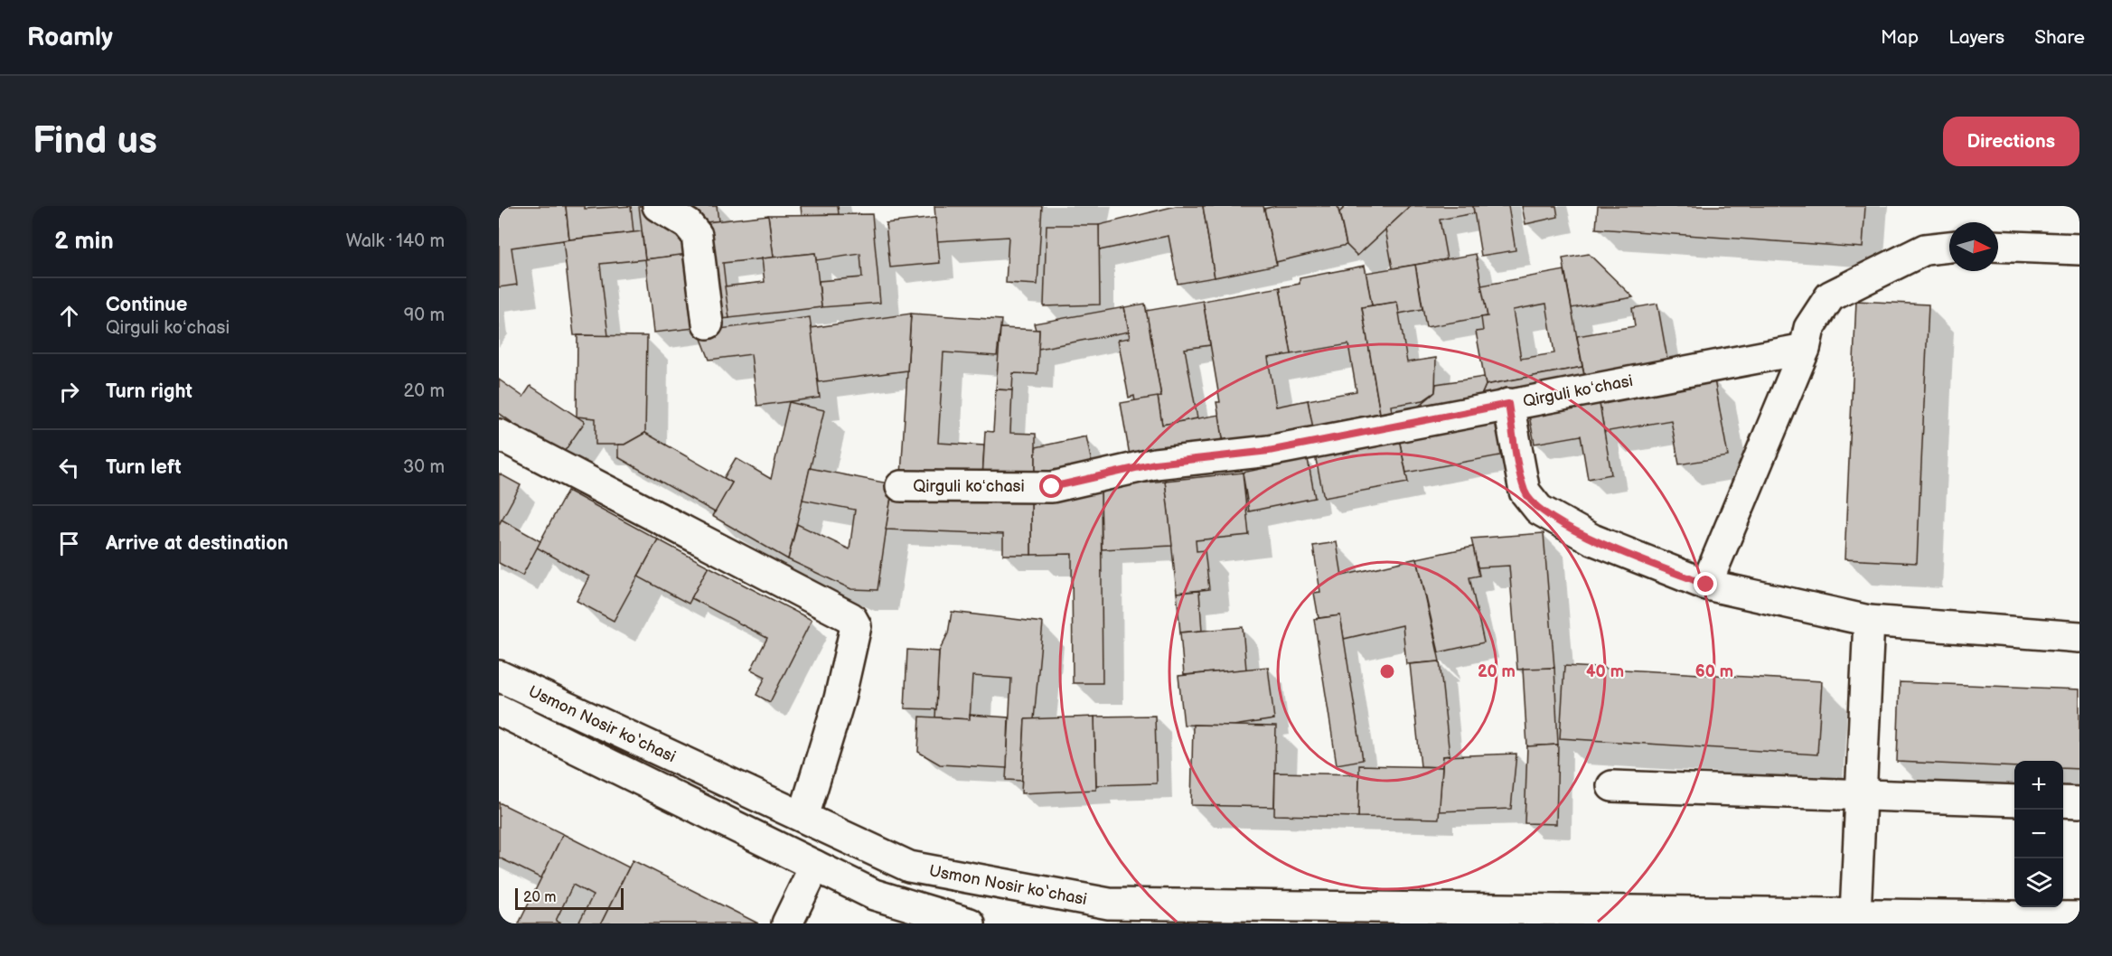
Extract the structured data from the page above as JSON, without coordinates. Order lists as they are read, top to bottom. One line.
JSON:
{"streets":{"main road":["Qirguli koʻchasi","Usmon Nosir ko‘chasi"]},"scale_bar":"20 m","north":"right","page":{"header":"Roamly","nav":["Map","Layers","Share"],"buttons":"Directions","title":"Find us","heading":["2 min","Walk · 140 m"],"list":[["Continue","Qirguli koʻchasi","90 m"],["Turn right","20 m"],["Turn left","30 m"],"Arrive at destination"],"map_buttons":["+","−"],"scale":"20 m"},"rings":["20 m","40 m","60 m"]}
